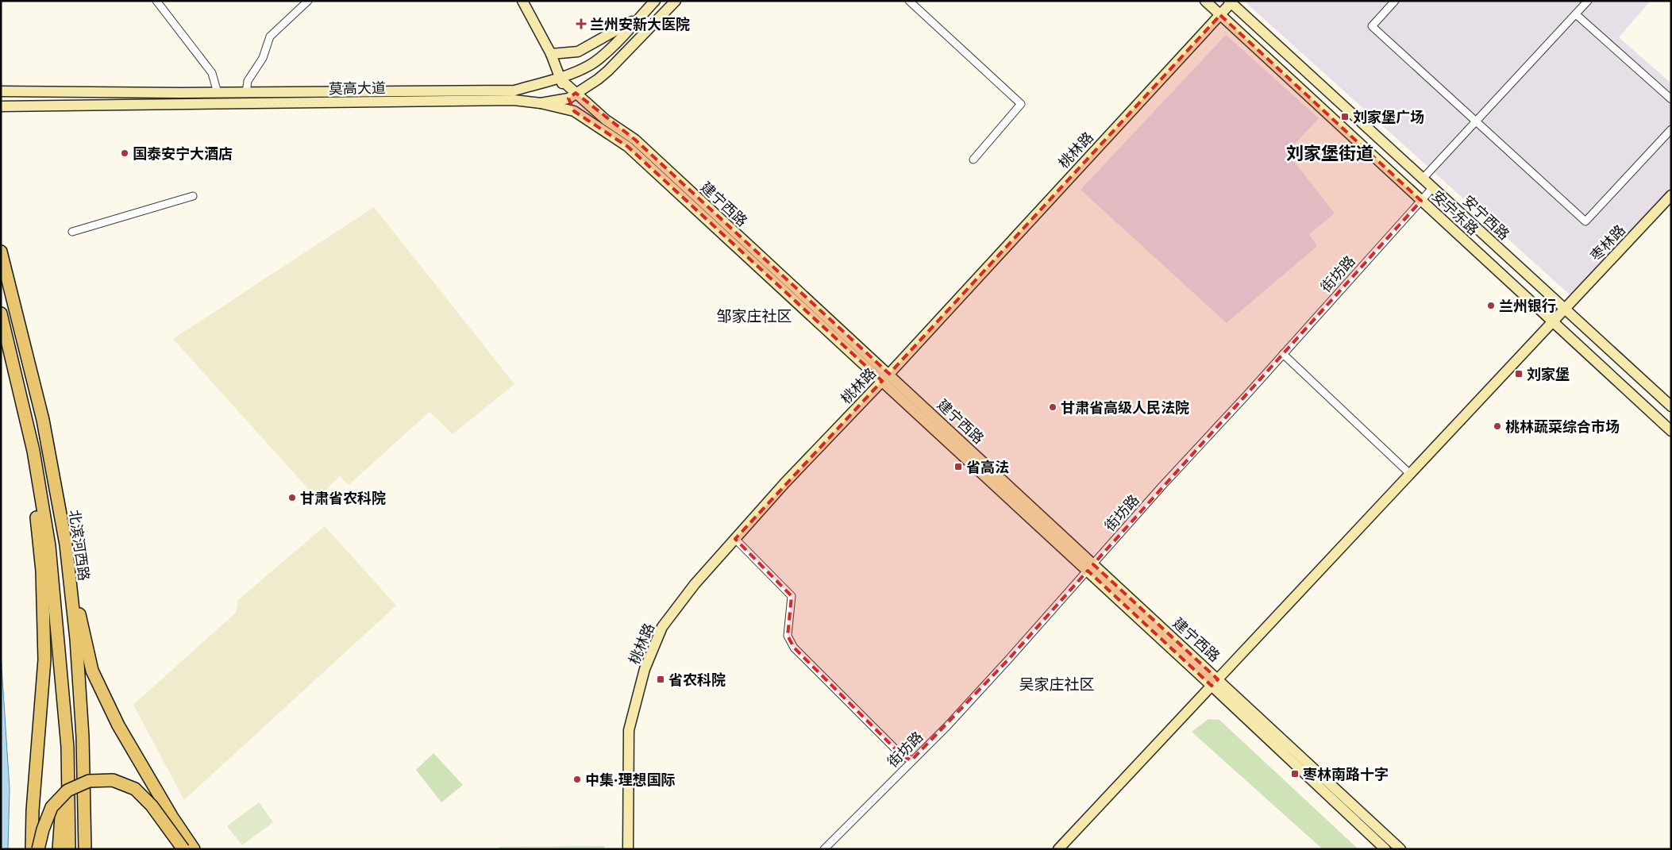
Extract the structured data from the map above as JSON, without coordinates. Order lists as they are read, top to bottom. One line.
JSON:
{"streets":{"main road":["莫高大道","桃林路","建宁西路","安宁东路","安宁西路","枣林路","北滨河西路"],"street":["街坊路"]},"crossings":[["莫高大道","建宁西路"],["桃林路","建宁西路"],["桃林路","安宁东路"],["桃林路","安宁西路"],["建宁西路","枣林路"],["建宁西路","街坊路"],["安宁东路","枣林路"],["安宁东路","街坊路"],["安宁西路","枣林路"],["安宁西路","街坊路"]],"districts":["刘家堡街道","邹家庄社区","吴家庄社区"],"places":{"health":["兰州安新大医院"],"transit":["刘家堡广场","刘家堡","省高法","省农科院","枣林南路十字"],"other":["国泰安宁大酒店","兰州银行","甘肃省高级人民法院","桃林蔬菜综合市场","甘肃省农科院","中集·理想国际"]}}
